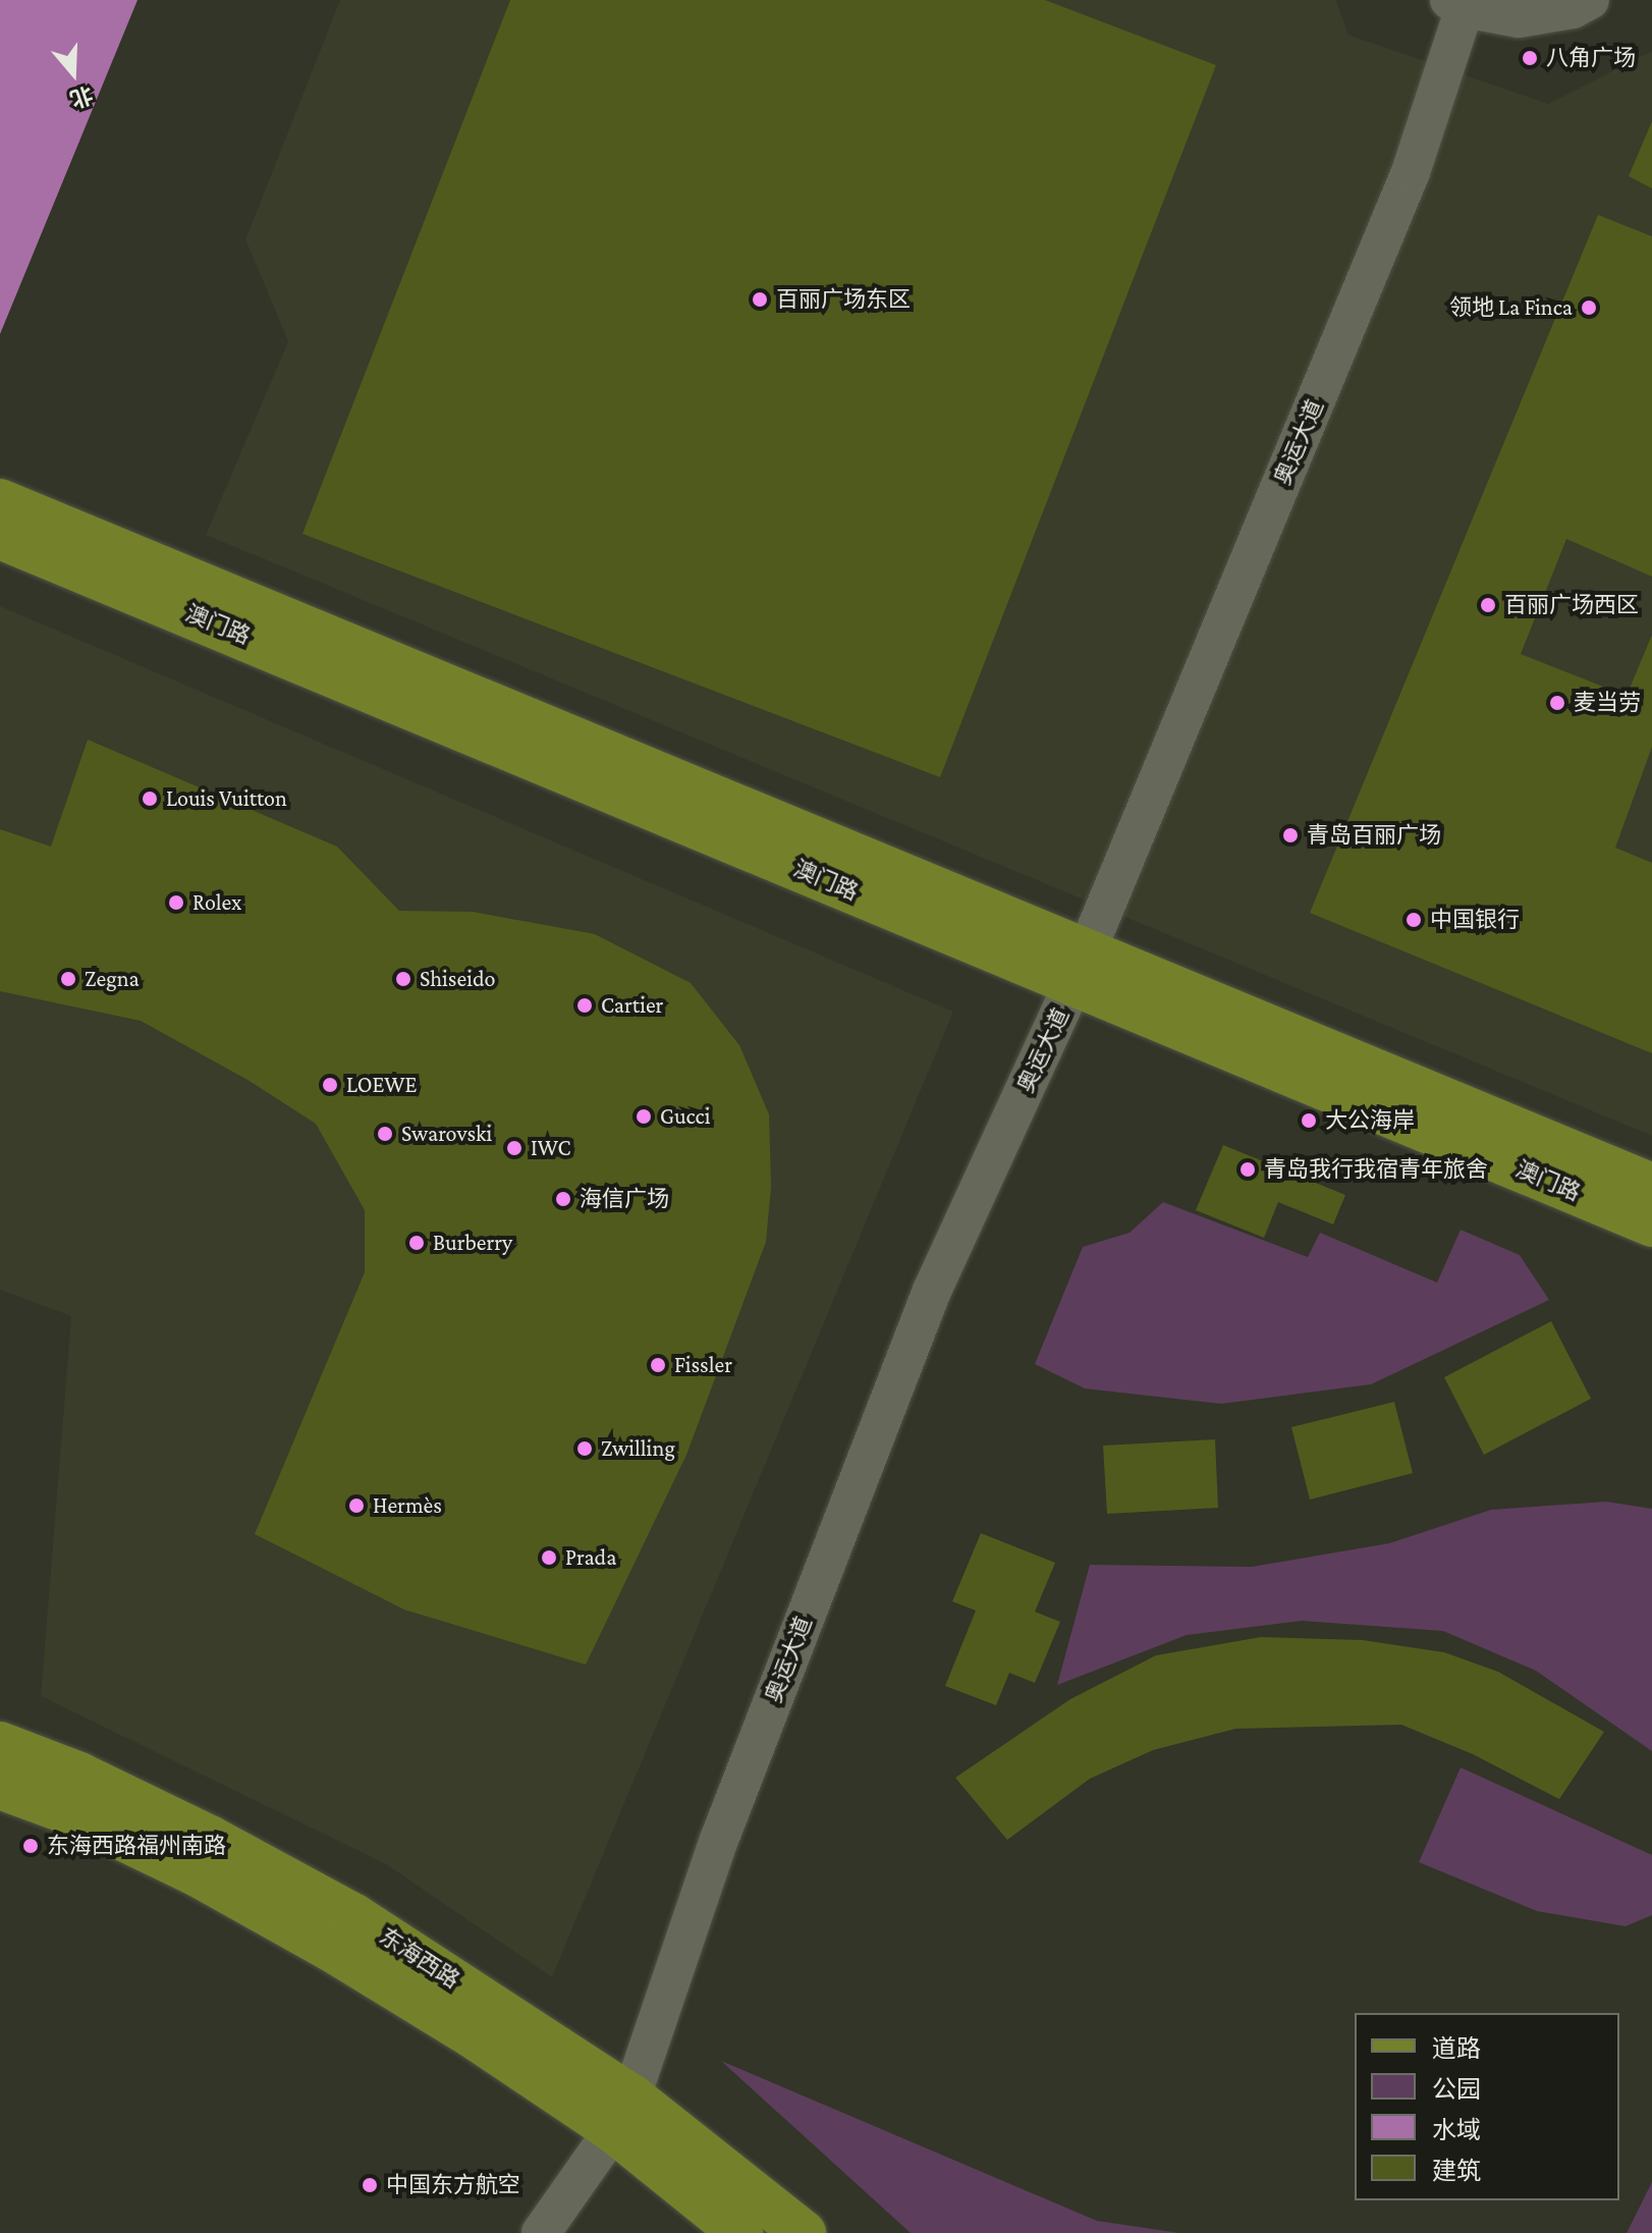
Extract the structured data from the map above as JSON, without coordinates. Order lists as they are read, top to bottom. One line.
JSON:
{"streets":{"main road":["澳门路","东海西路"],"street":["奥运大道"]},"crossings":[["奥运大道","澳门路"],["奥运大道","东海西路"]],"places":["八角广场","百丽广场东区","领地 La Finca","百丽广场西区","麦当劳","Louis Vuitton","青岛百丽广场","Rolex","中国银行","Zegna","Shiseido","Cartier","LOEWE","Gucci","大公海岸","Swarovski","IWC","青岛我行我宿青年旅舍","海信广场","Burberry","Fissler","Zwilling","Hermès","Prada","东海西路福州南路","中国东方航空"],"legend":["道路","公园","水域","建筑"],"north":"bottom"}
